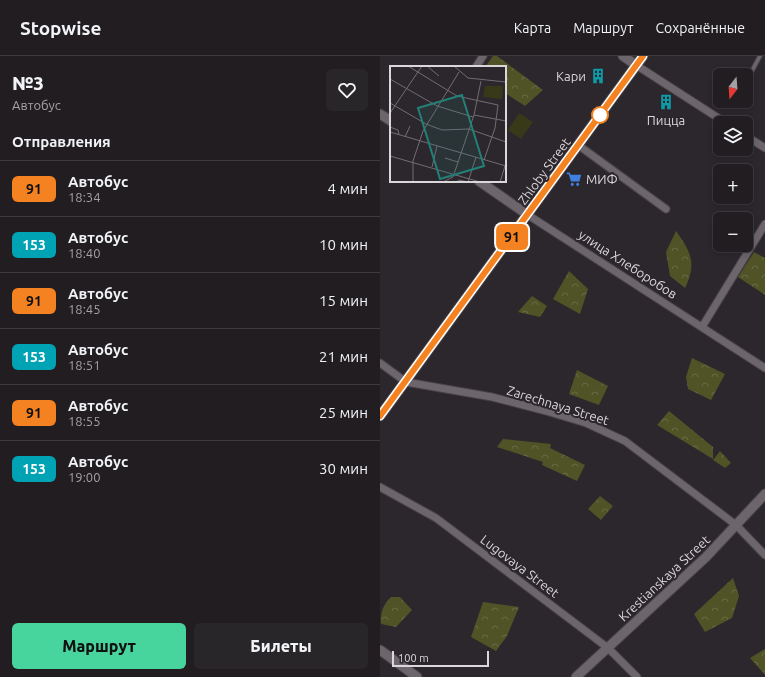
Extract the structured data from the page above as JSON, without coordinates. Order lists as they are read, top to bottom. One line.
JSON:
{"streets":{"street":["Zhloby Street","улица Хлеборобов","Zarechnaya Street","Lugovaya Street","Krestianskaya Street"]},"crossings":[["Zhloby Street","улица Хлеборобов"],["Zhloby Street","Zarechnaya Street"],["Zarechnaya Street","Krestianskaya Street"],["Lugovaya Street","Krestianskaya Street"]],"places":{"building":["Кари","Пицца"],"supermarket":["МИФ"]},"lines":["bus line 91"],"scale_bar":"100 m","north":"bottom","page":{"header":"Stopwise","nav":["Карта","Маршрут","Сохранённые"],"heading":[["№3","Автобус"],"Отправления"],"on_map":"91","map_buttons":["+","−"],"list":[{"mark":"91","name":"Автобус","note":"18:34","value":"4 мин"},{"mark":"153","name":"Автобус","note":"18:40","value":"10 мин"},{"mark":"91","name":"Автобус","note":"18:45","value":"15 мин"},{"mark":"153","name":"Автобус","note":"18:51","value":"21 мин"},{"mark":"91","name":"Автобус","note":"18:55","value":"25 мин"},{"mark":"153","name":"Автобус","note":"19:00","value":"30 мин"}],"buttons":["Маршрут","Билеты"],"scale":"100 m"}}
